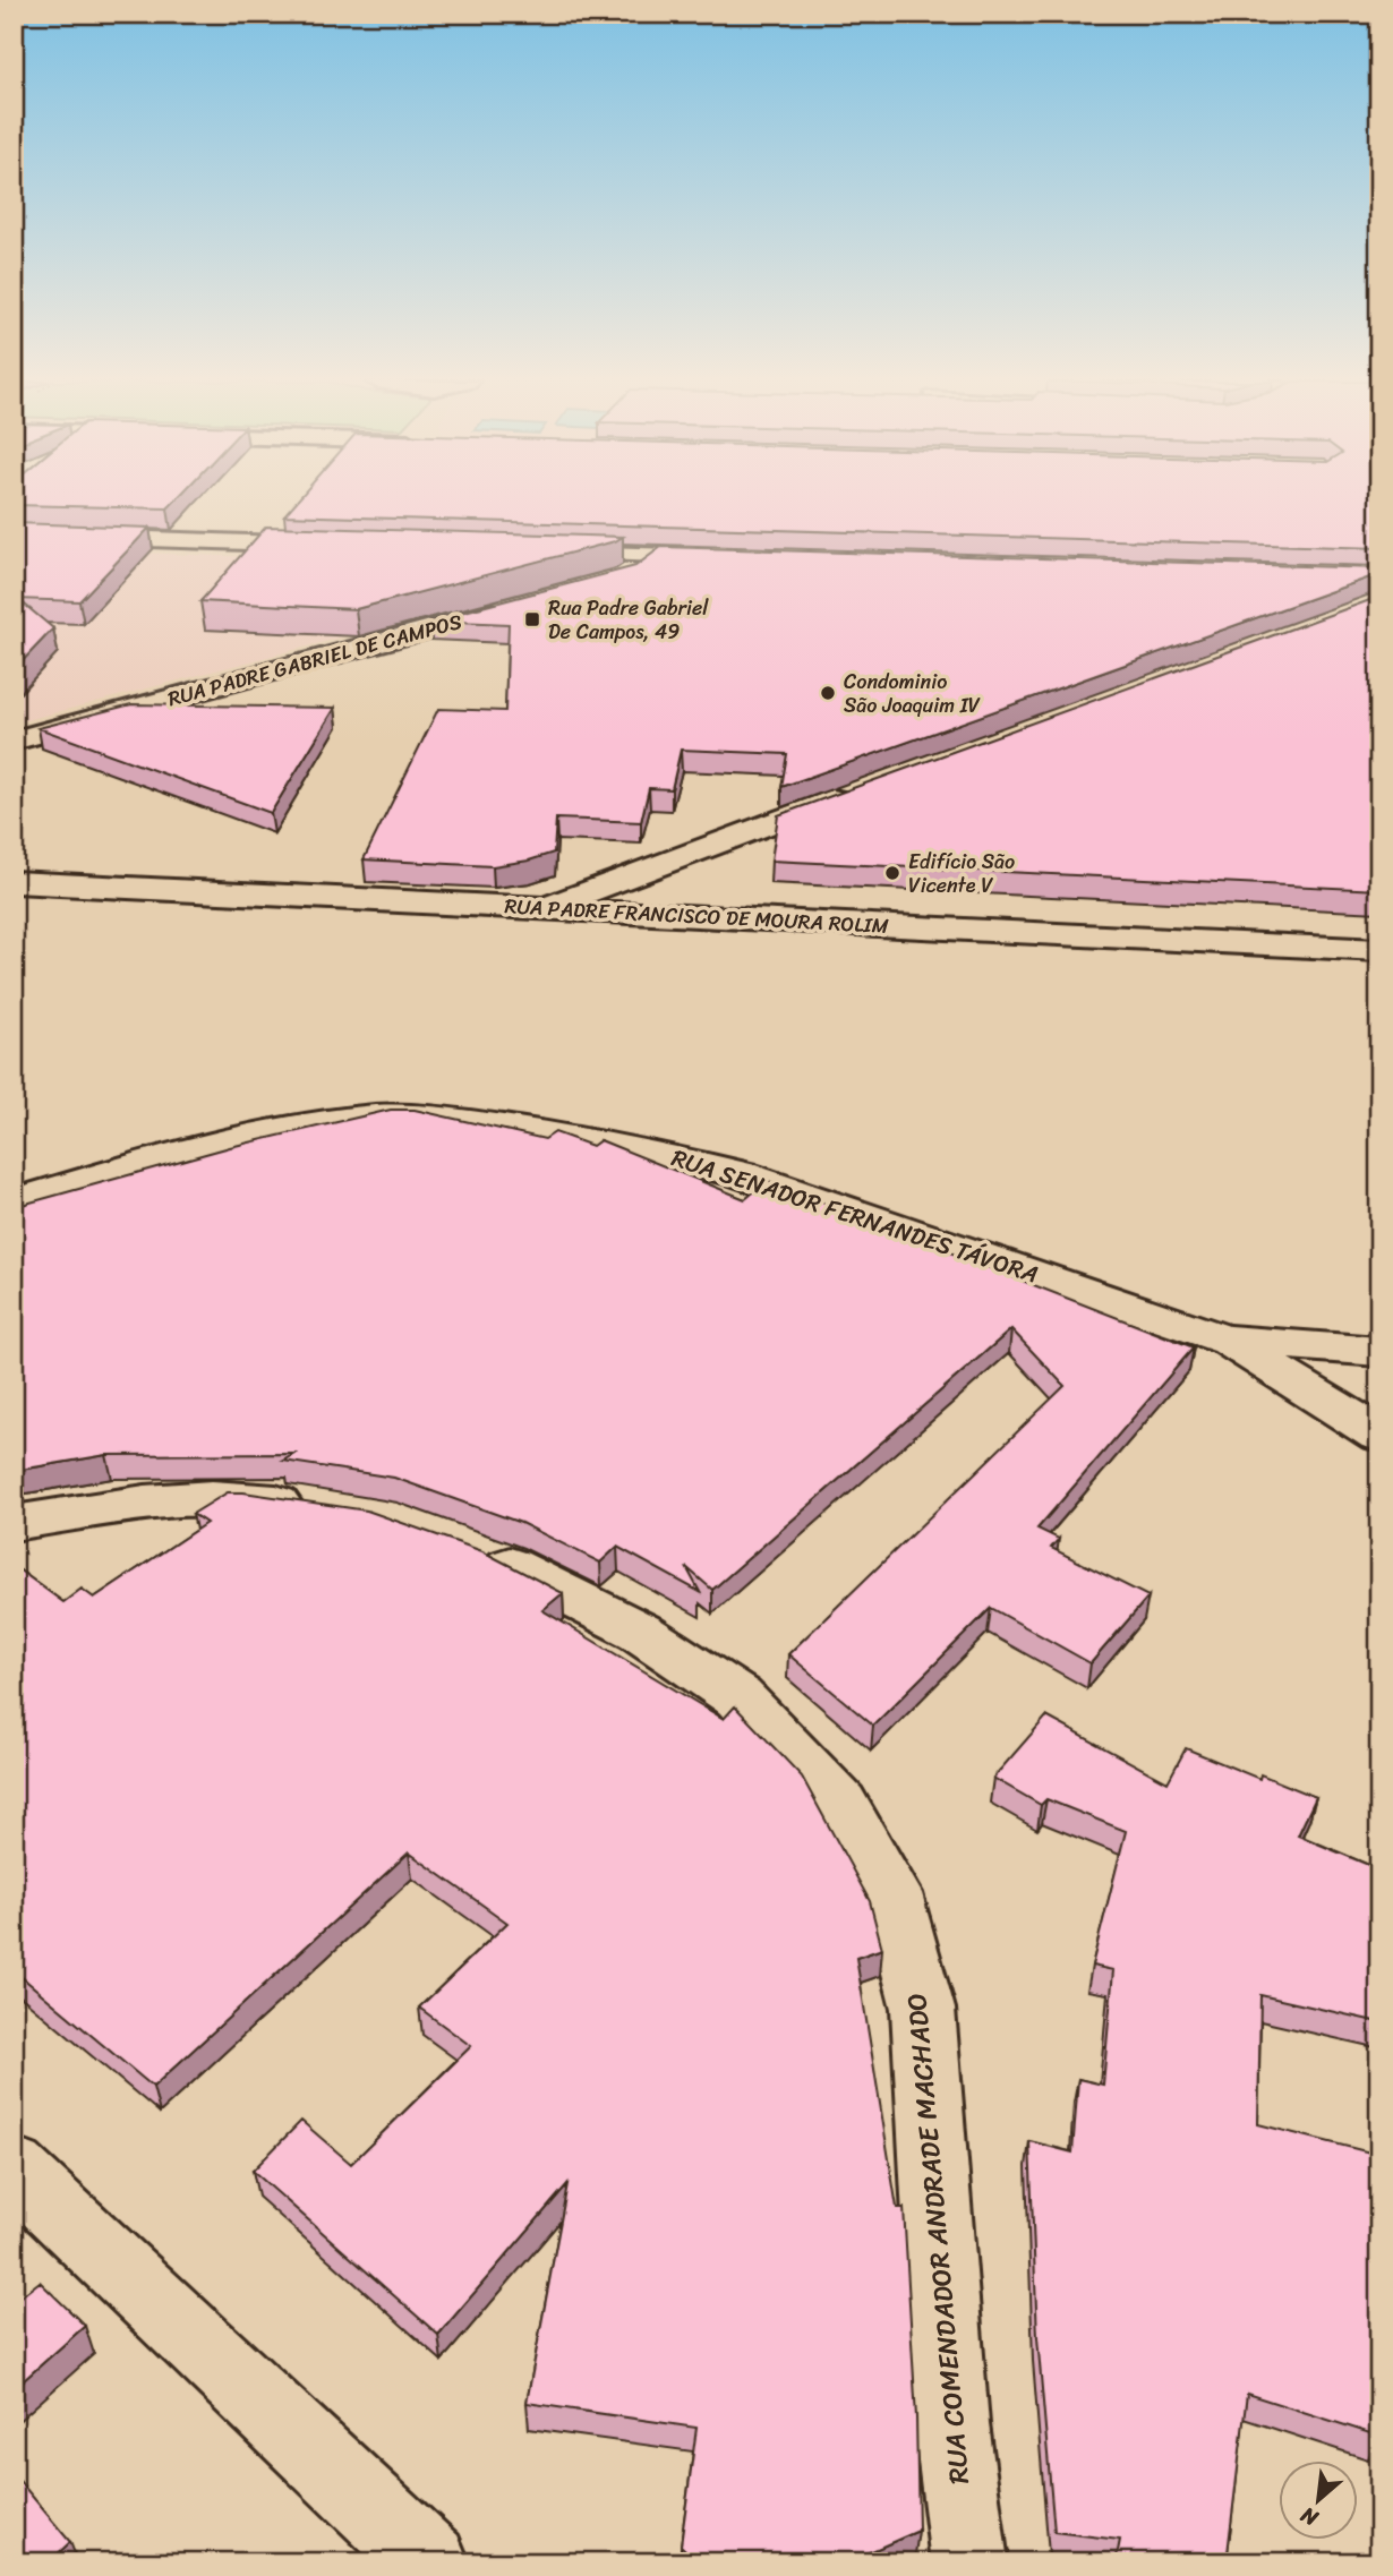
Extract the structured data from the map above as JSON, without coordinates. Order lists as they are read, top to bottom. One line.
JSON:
{"streets":{"street":["RUA PADRE GABRIEL DE CAMPOS","RUA PADRE FRANCISCO DE MOURA ROLIM","RUA SENADOR FERNANDES TÁVORA","RUA COMENDADOR ANDRADE MACHADO"]},"places":{"transit":["Rua Padre Gabriel De Campos, 49"],"other":["Condominio São Joaquim IV","Edifício São Vicente V"]},"north":"bottom left"}
